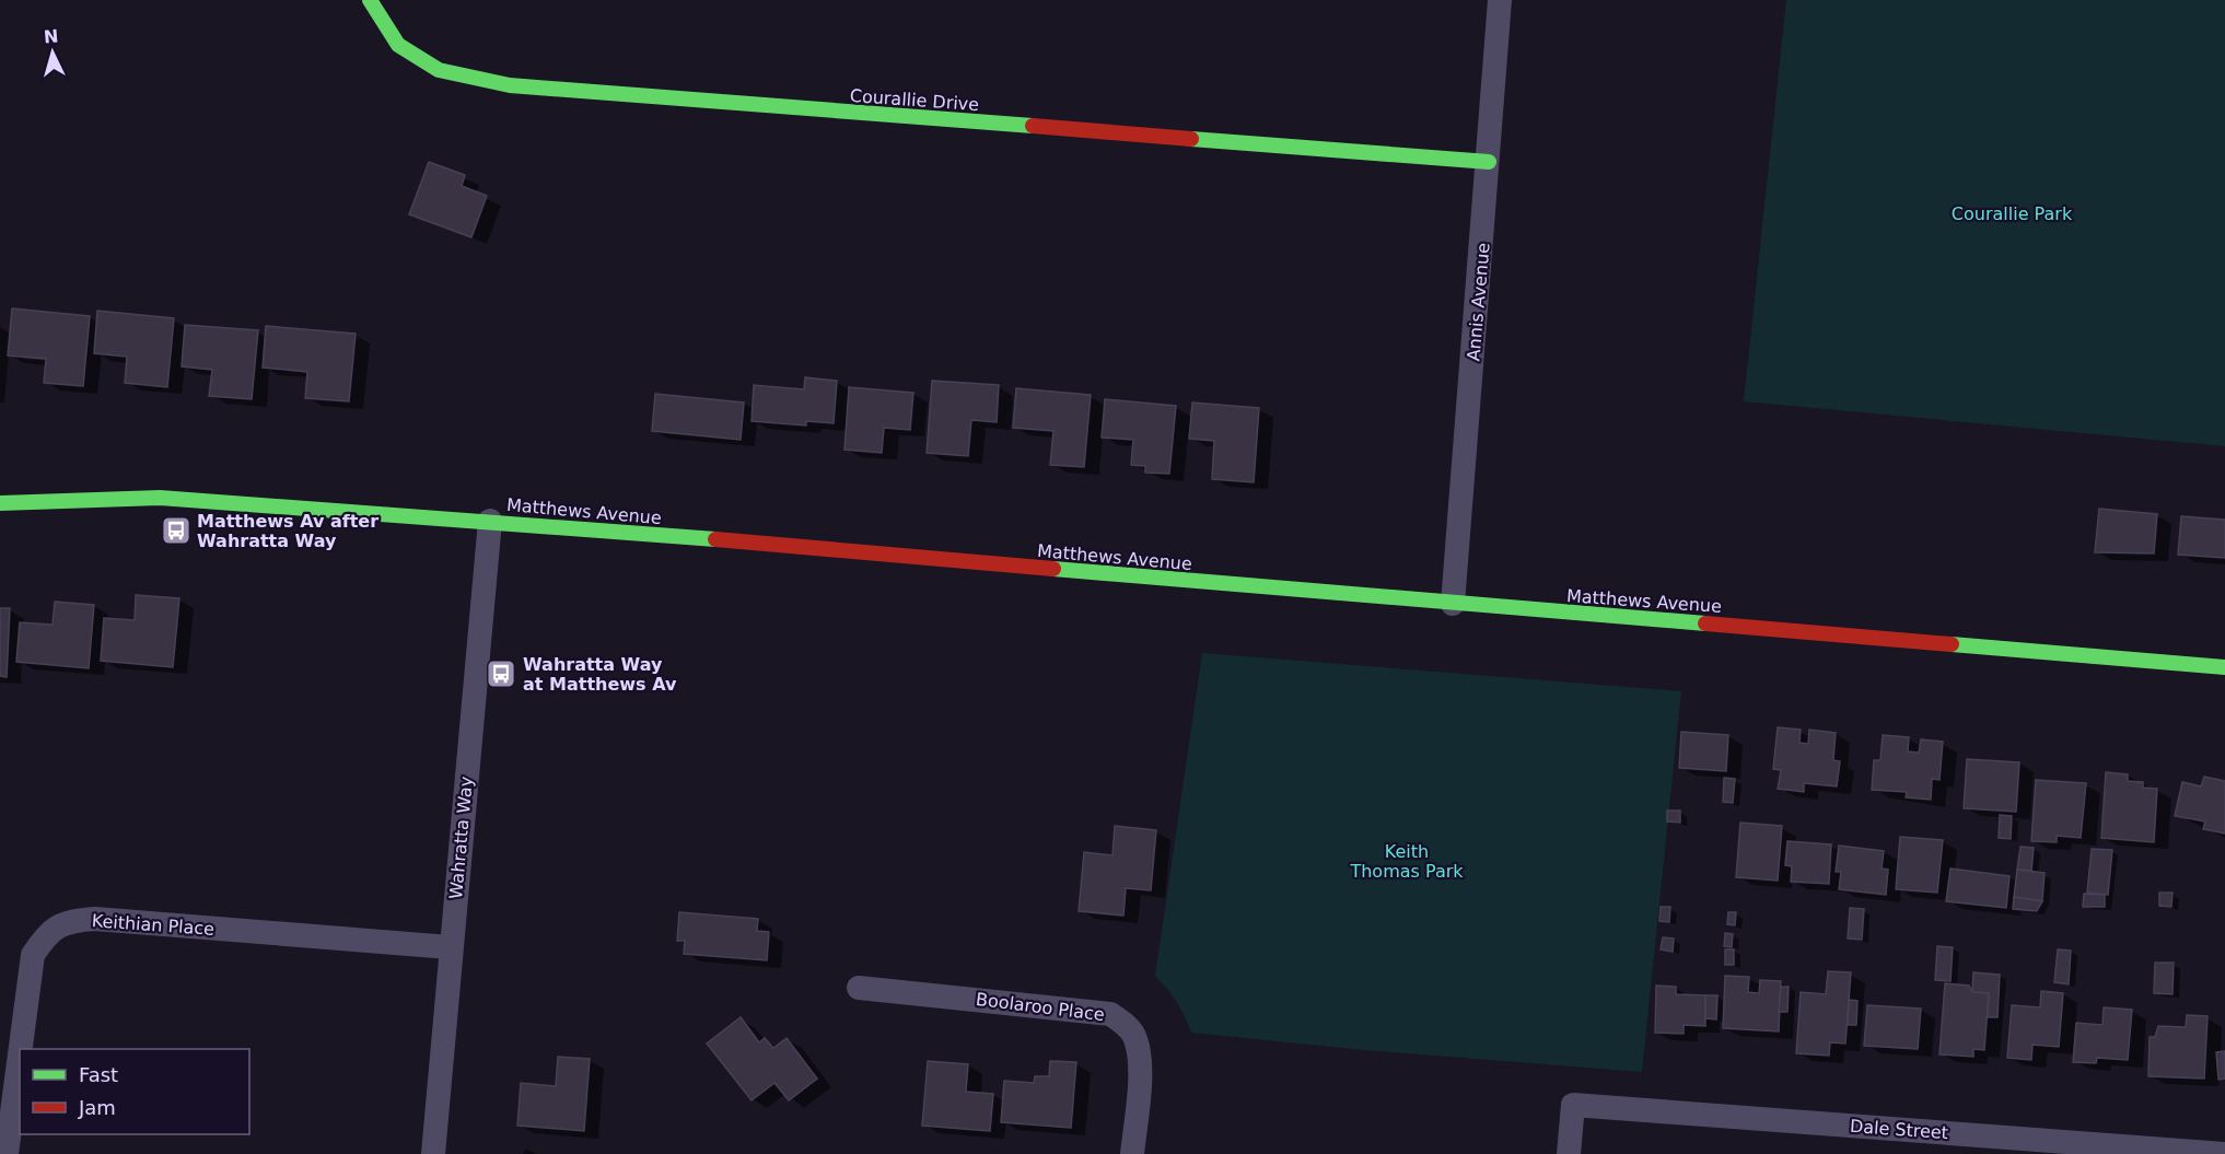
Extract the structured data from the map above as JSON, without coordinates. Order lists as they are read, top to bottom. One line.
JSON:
{"streets":{"street":["Courallie Drive","Annis Avenue","Matthews Avenue","Wahratta Way","Keithian Place","Boolaroo Place","Dale Street"]},"crossings":[["Courallie Drive","Annis Avenue"],["Annis Avenue","Matthews Avenue"],["Matthews Avenue","Wahratta Way"],["Wahratta Way","Keithian Place"]],"parks":["Courallie Park","Keith Thomas Park"],"places":{"bus stop":["Matthews Av after Wahratta Way","Wahratta Way at Matthews Av"]},"legend":["Fast","Jam"],"north":"top"}
